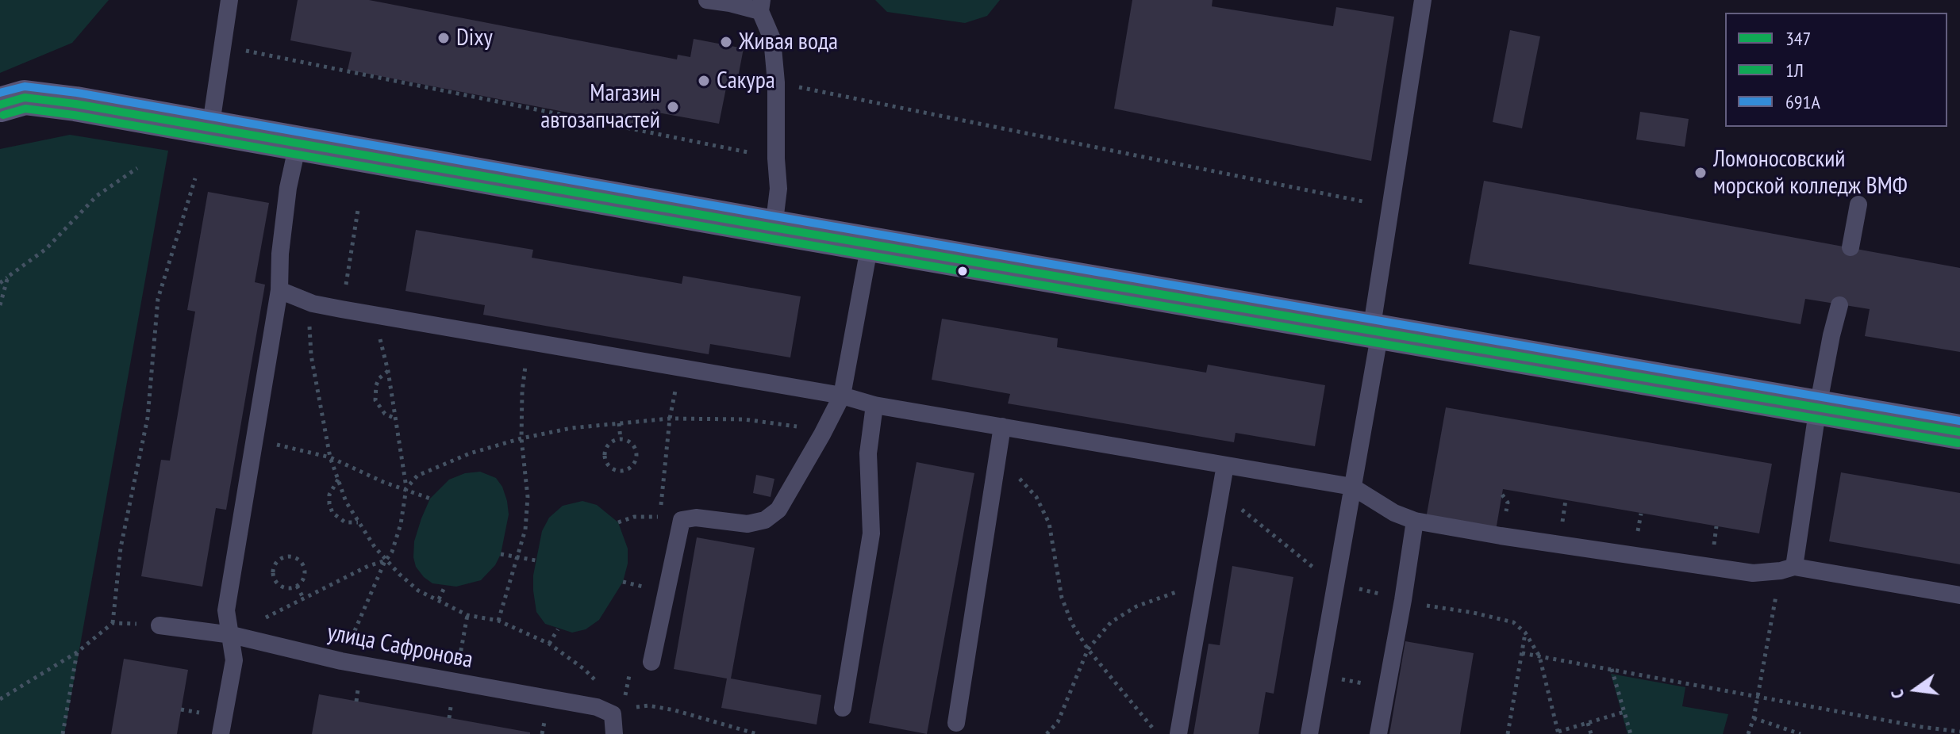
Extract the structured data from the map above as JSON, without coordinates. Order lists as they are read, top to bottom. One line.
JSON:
{"streets":{"lane":["улица Сафронова"]},"places":["Dixy","Живая вода","Сакура","Магазин автозапчастей","Ломоносовский морской колледж ВМФ"],"lines":["transit line 691А","transit line 347","transit line 1Л"],"legend":["347","1Л","691А"],"north":"left"}
